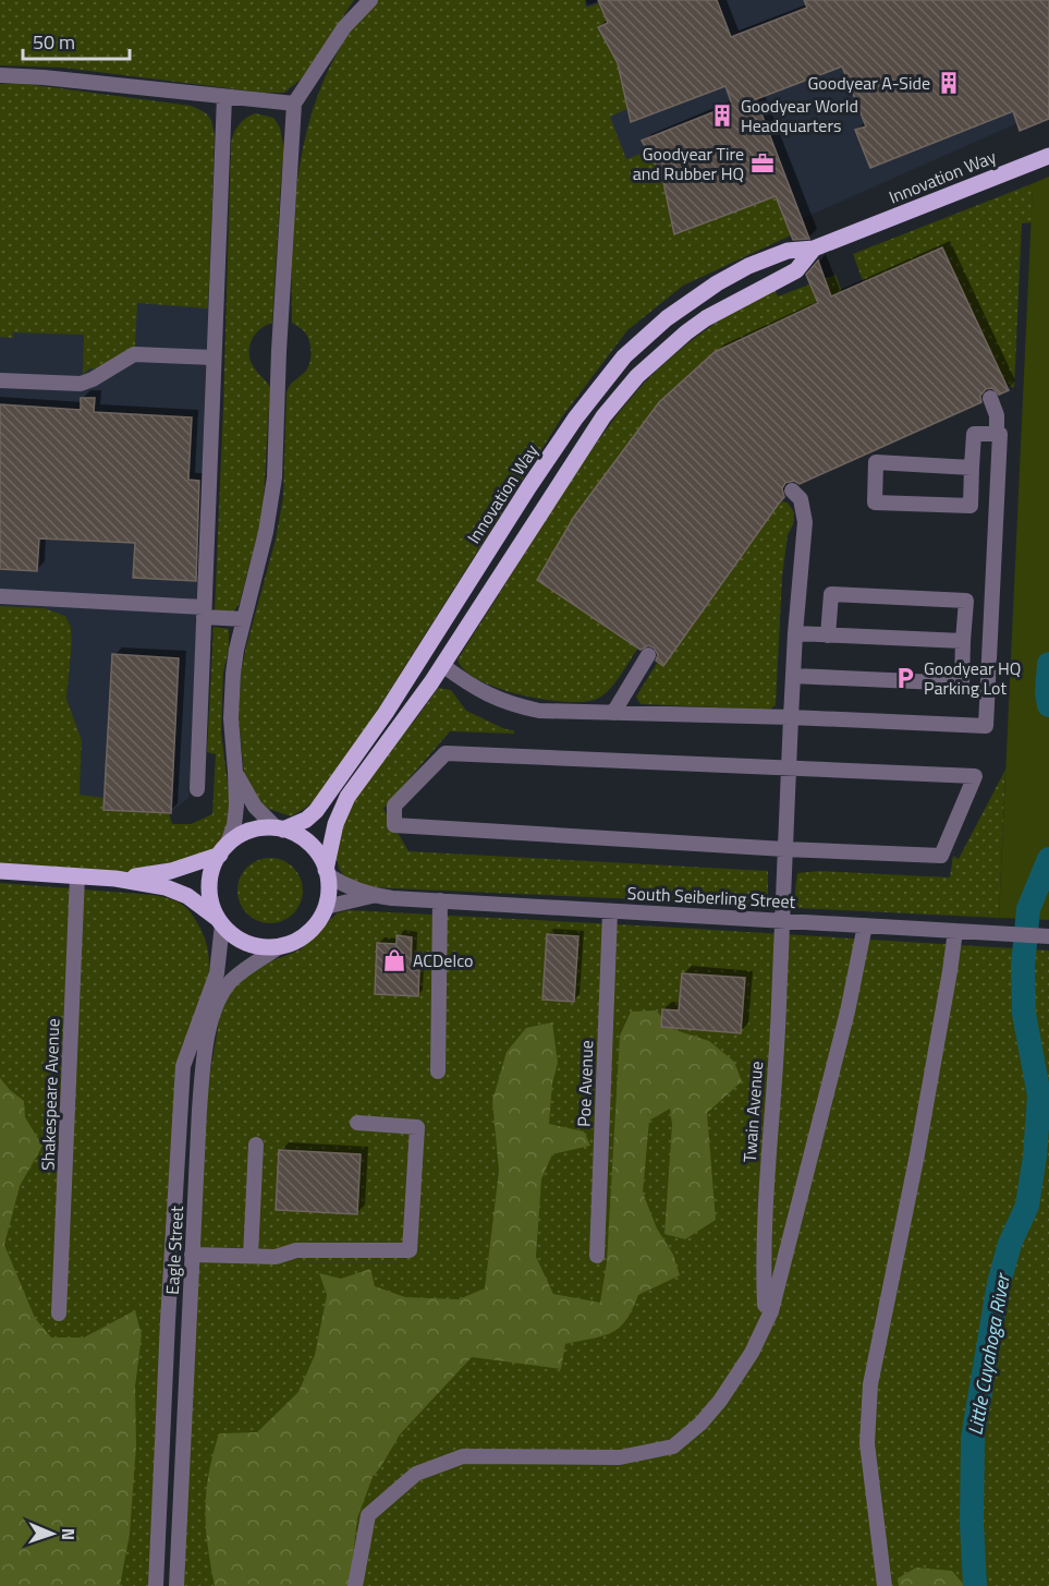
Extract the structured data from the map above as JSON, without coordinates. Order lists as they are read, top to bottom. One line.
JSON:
{"streets":{"main road":["Innovation Way"],"street":["South Seiberling Street","Poe Avenue","Shakespeare Avenue","Twain Avenue","Eagle Street"]},"crossings":[["Innovation Way","South Seiberling Street"],["Innovation Way","Eagle Street"],["South Seiberling Street","Poe Avenue"],["South Seiberling Street","Twain Avenue"],["South Seiberling Street","Eagle Street"]],"water":["Little Cuyahoga River"],"places":{"building":["Goodyear A-Side","Goodyear World Headquarters"],"office":["Goodyear Tire and Rubber HQ"],"parking":["Goodyear HQ Parking Lot"],"shop":["ACDelco"]},"scale_bar":"50 m","north":"right"}
